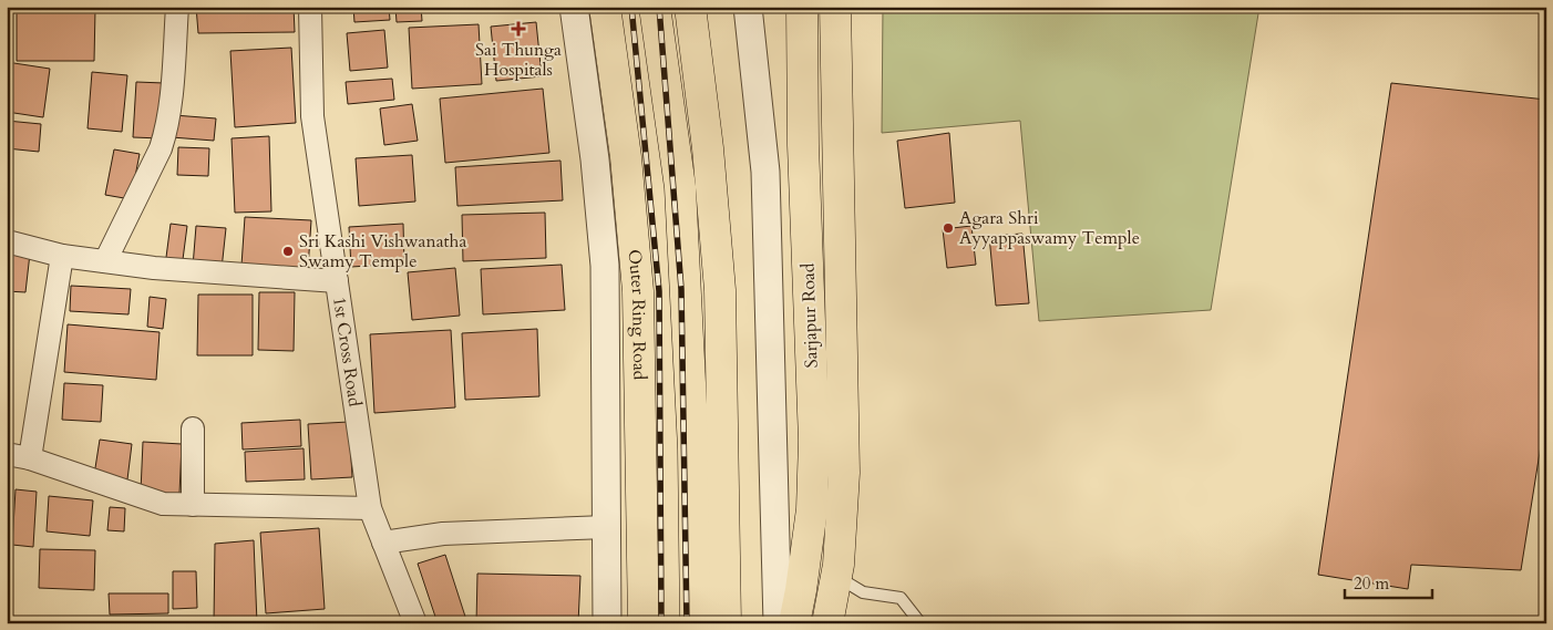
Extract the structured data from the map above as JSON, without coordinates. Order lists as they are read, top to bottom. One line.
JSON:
{"streets":{"main road":["Outer Ring Road","Sarjapur Road"],"street":["1st Cross Road"]},"places":{"health":["Sai Thunga Hospitals"],"other":["Agara Shri Ayyappaswamy Temple","Sri Kashi Vishwanatha Swamy Temple"]},"scale_bar":"20 m"}
